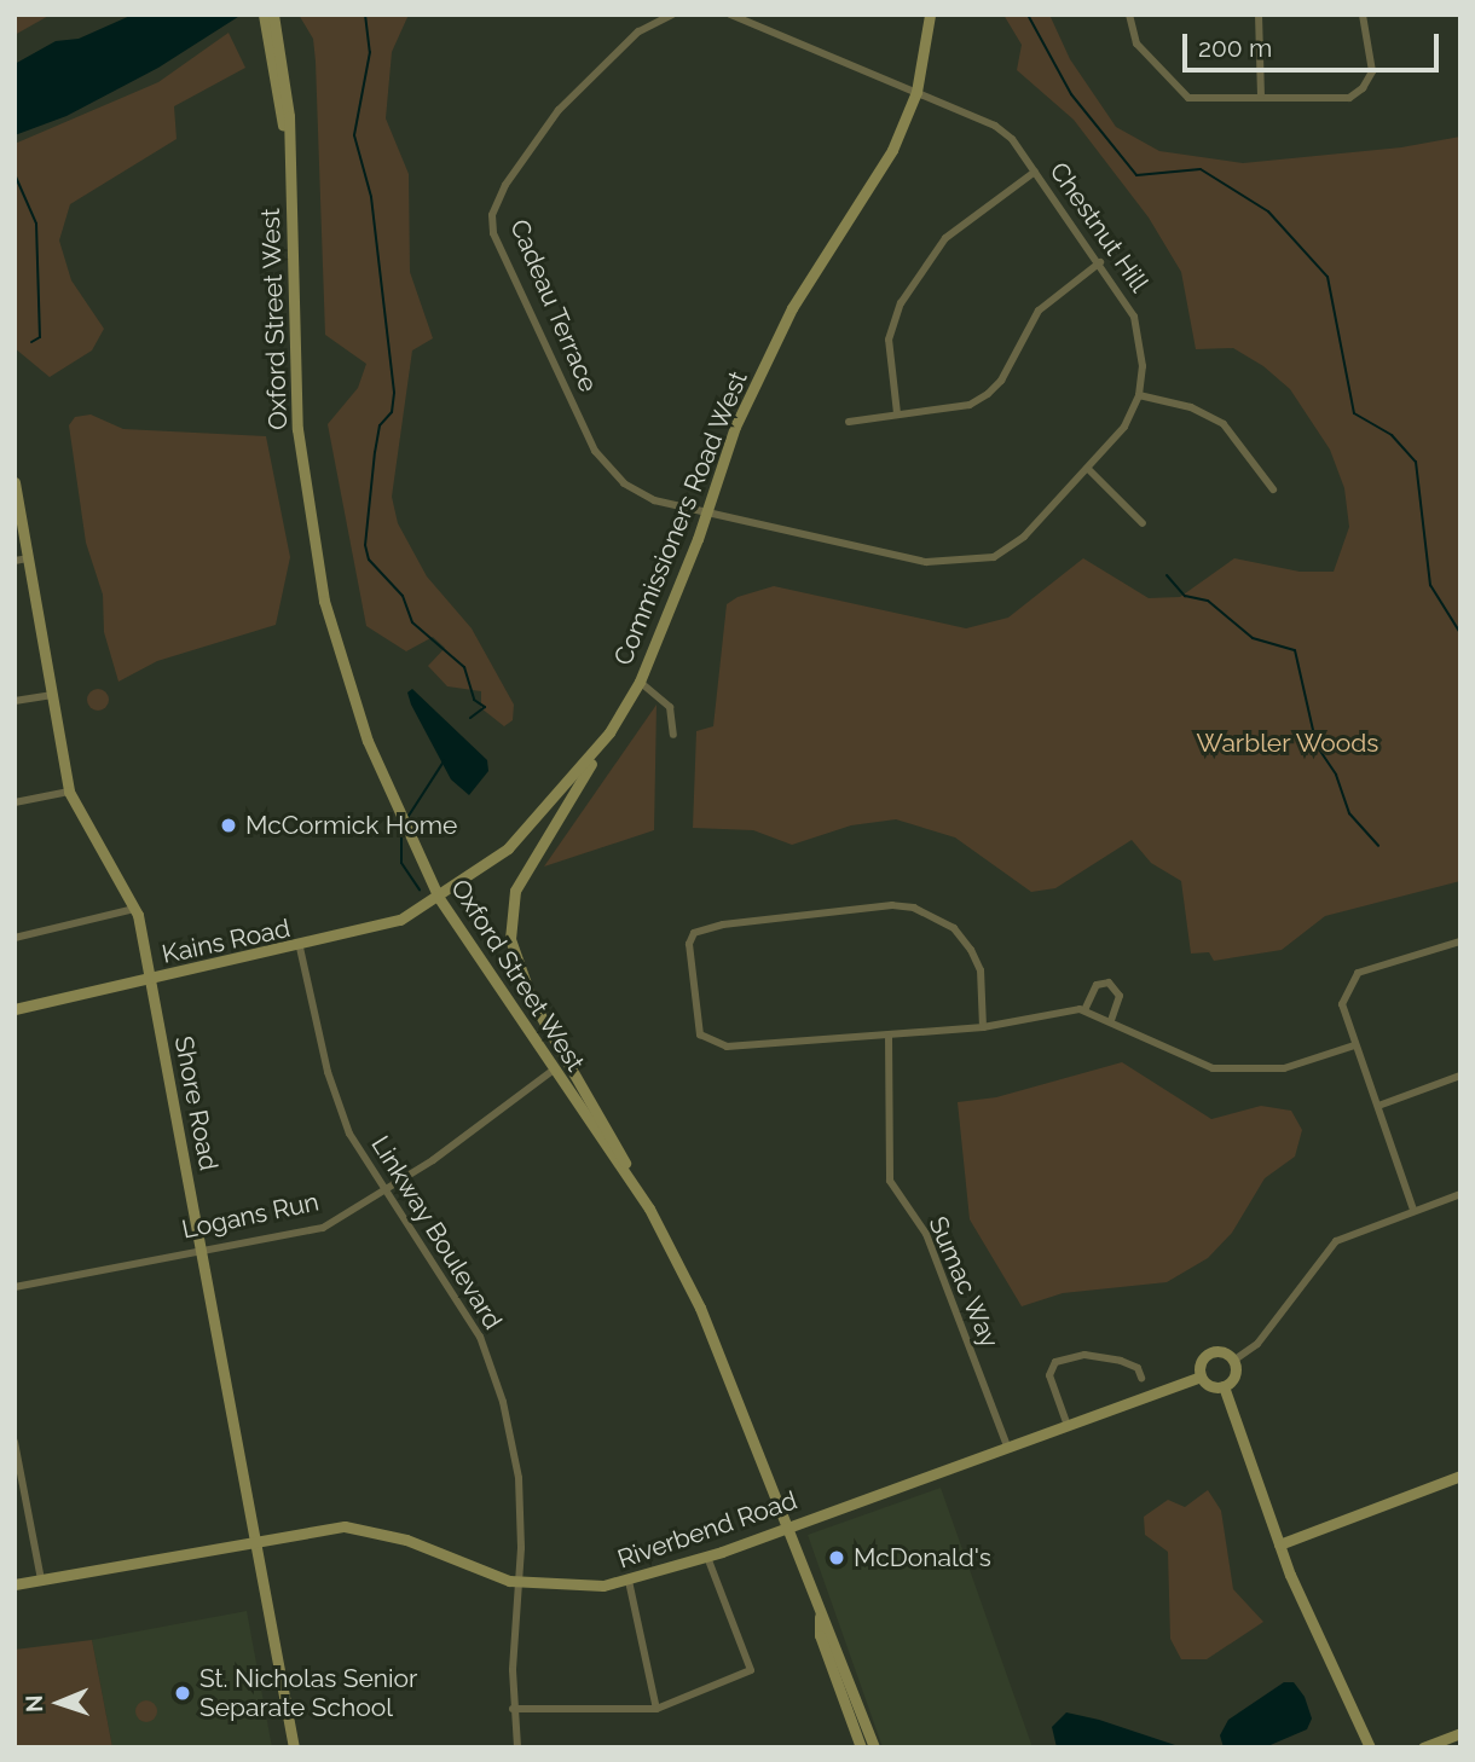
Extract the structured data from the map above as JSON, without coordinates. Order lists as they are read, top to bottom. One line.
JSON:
{"streets":{"street":["Chestnut Hill","Cadeau Terrace","Oxford Street West","Commissioners Road West","Kains Road","Shore Road","Logans Run","Linkway Boulevard","Sumac Way","Riverbend Road"]},"crossings":[["Chestnut Hill","Cadeau Terrace"],["Chestnut Hill","Commissioners Road West"],["Cadeau Terrace","Commissioners Road West"],["Oxford Street West","Commissioners Road West"],["Oxford Street West","Kains Road"],["Oxford Street West","Logans Run"],["Oxford Street West","Riverbend Road"],["Commissioners Road West","Kains Road"],["Kains Road","Shore Road"],["Kains Road","Linkway Boulevard"],["Shore Road","Logans Run"],["Shore Road","Riverbend Road"],["Logans Run","Linkway Boulevard"],["Linkway Boulevard","Riverbend Road"],["Sumac Way","Riverbend Road"]],"parks":["Warbler Woods"],"places":["McCormick Home","McDonald's","St. Nicholas Senior Separate School"],"scale_bar":"200 m","north":"left"}
